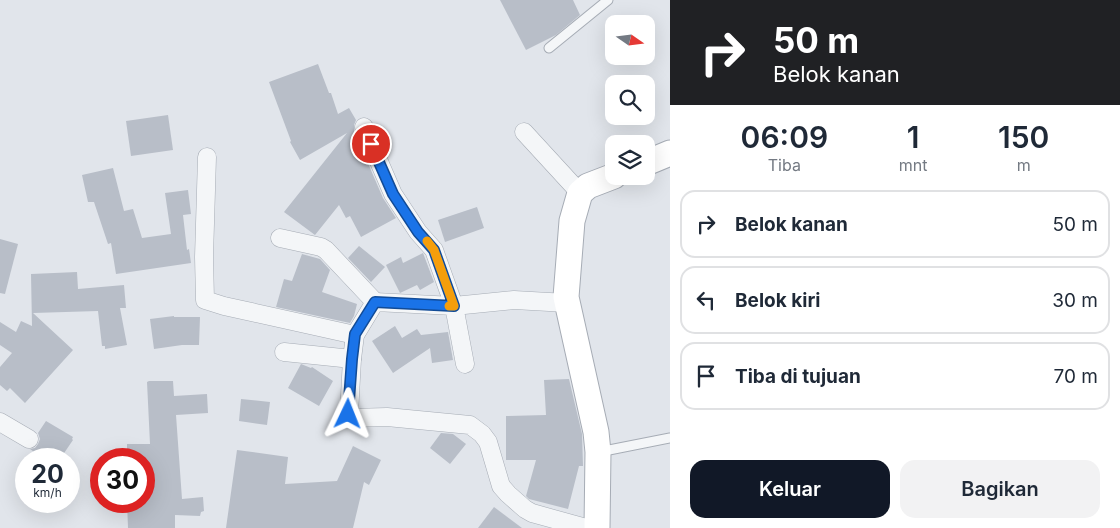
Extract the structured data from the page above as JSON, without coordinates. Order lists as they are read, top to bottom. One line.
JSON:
{"north":"right","page":{"turn":["50 m","Belok kanan"],"eta":["06:09","Tiba","1","mnt","150","m"],"list":[{"name":"Belok kanan","value":"50 m"},{"name":"Belok kiri","value":"30 m"},{"name":"Tiba di tujuan","value":"70 m"}],"speed":"20 km/h","limit":"30","buttons":["Keluar","Bagikan"]}}
